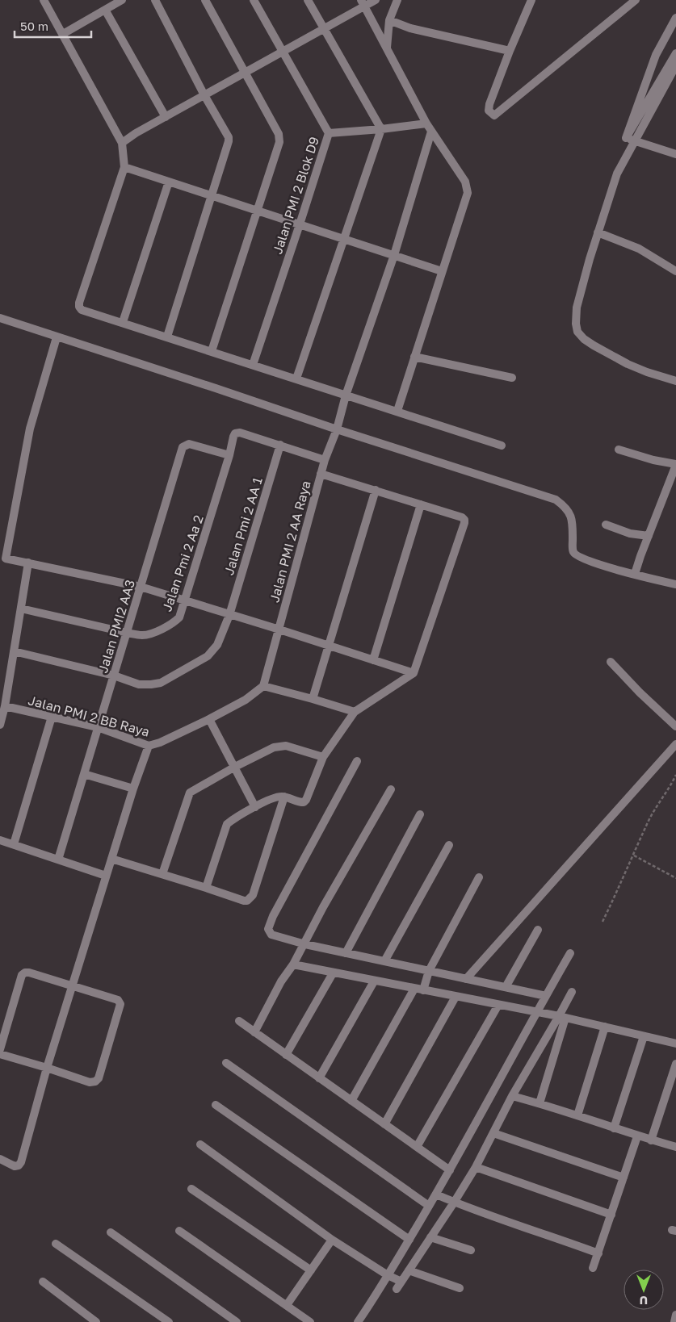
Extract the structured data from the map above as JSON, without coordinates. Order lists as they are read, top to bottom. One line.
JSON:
{"streets":{"street":["Jalan PMI 2 Blok D9","Jalan Pmi 2 AA 1","Jalan PMI 2 AA Raya","Jalan Pmi 2 Aa 2","Jalan PMI2 AA3","Jalan PMI 2 BB Raya"]},"crossings":[["Jalan Pmi 2 AA 1","Jalan Pmi 2 Aa 2"],["Jalan Pmi 2 AA 1","Jalan PMI2 AA3"],["Jalan Pmi 2 Aa 2","Jalan PMI2 AA3"],["Jalan PMI2 AA3","Jalan PMI 2 BB Raya"]],"scale_bar":"50 m","north":"bottom"}
